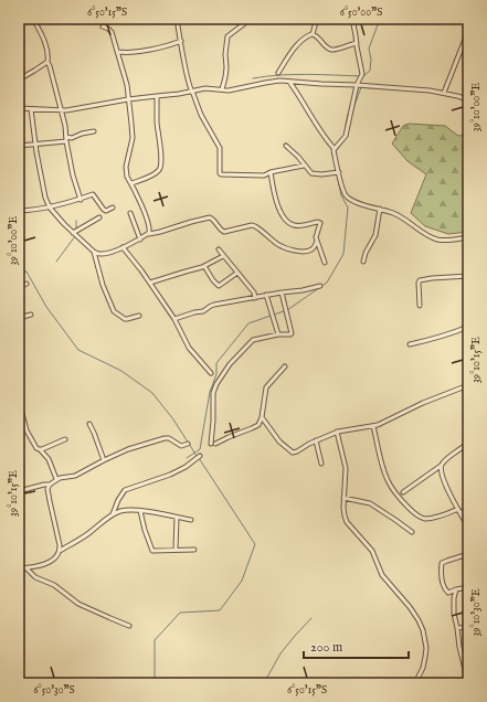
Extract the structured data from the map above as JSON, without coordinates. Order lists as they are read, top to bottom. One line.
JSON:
{"scale_bar":"200 m","coordinates":["6°50'15\"S","6°50'00\"S","39°10'00\"E","39°10'15\"E","39°10'30\"E","6°50'30\"S"]}
